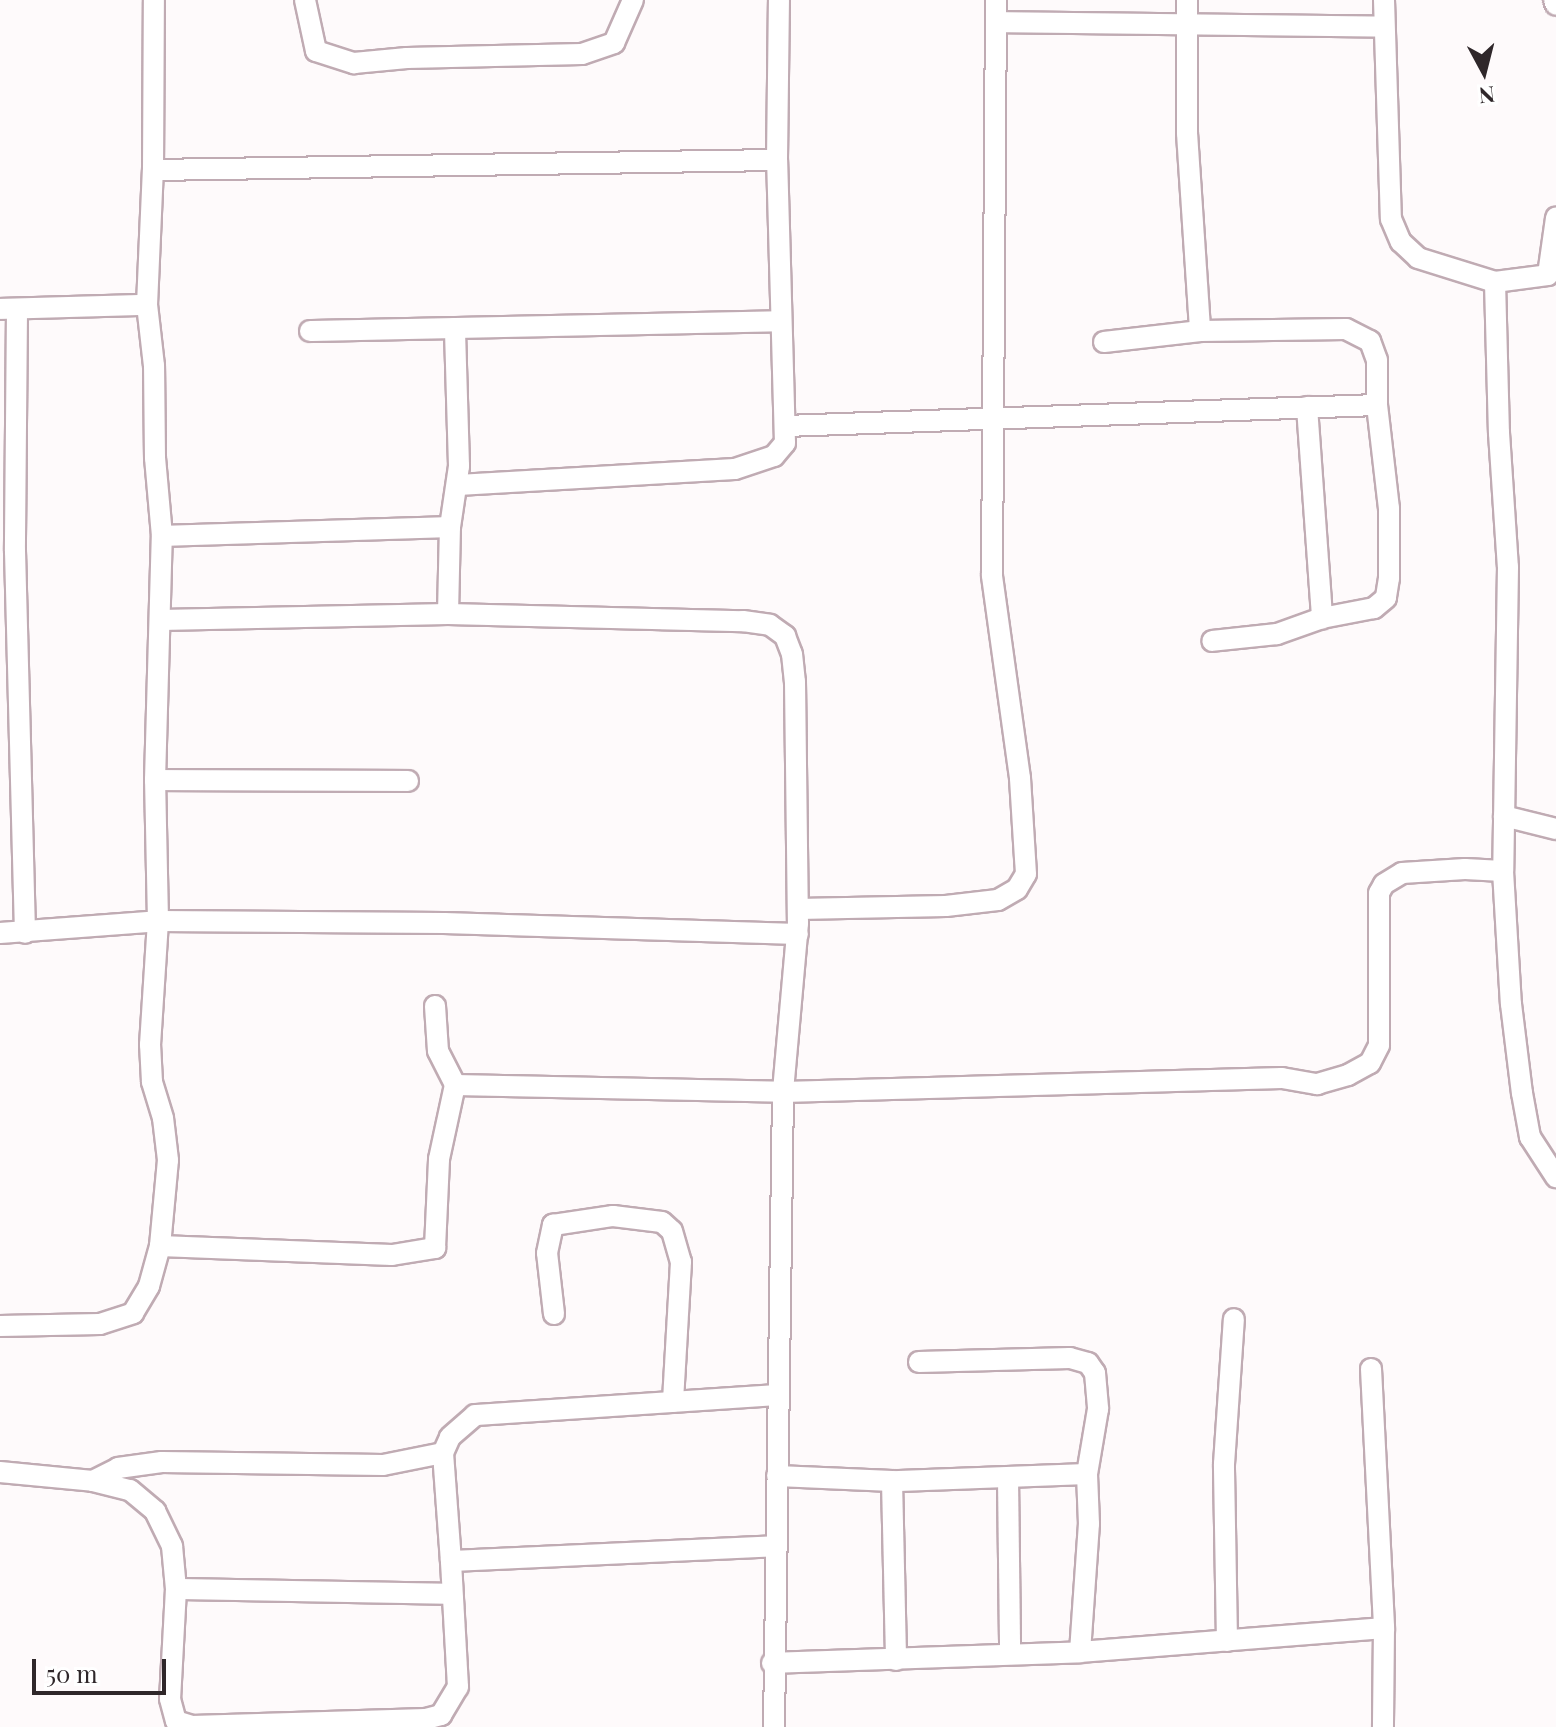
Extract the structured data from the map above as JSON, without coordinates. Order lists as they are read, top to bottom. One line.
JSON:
{"scale_bar":"50 m","north":"bottom"}
